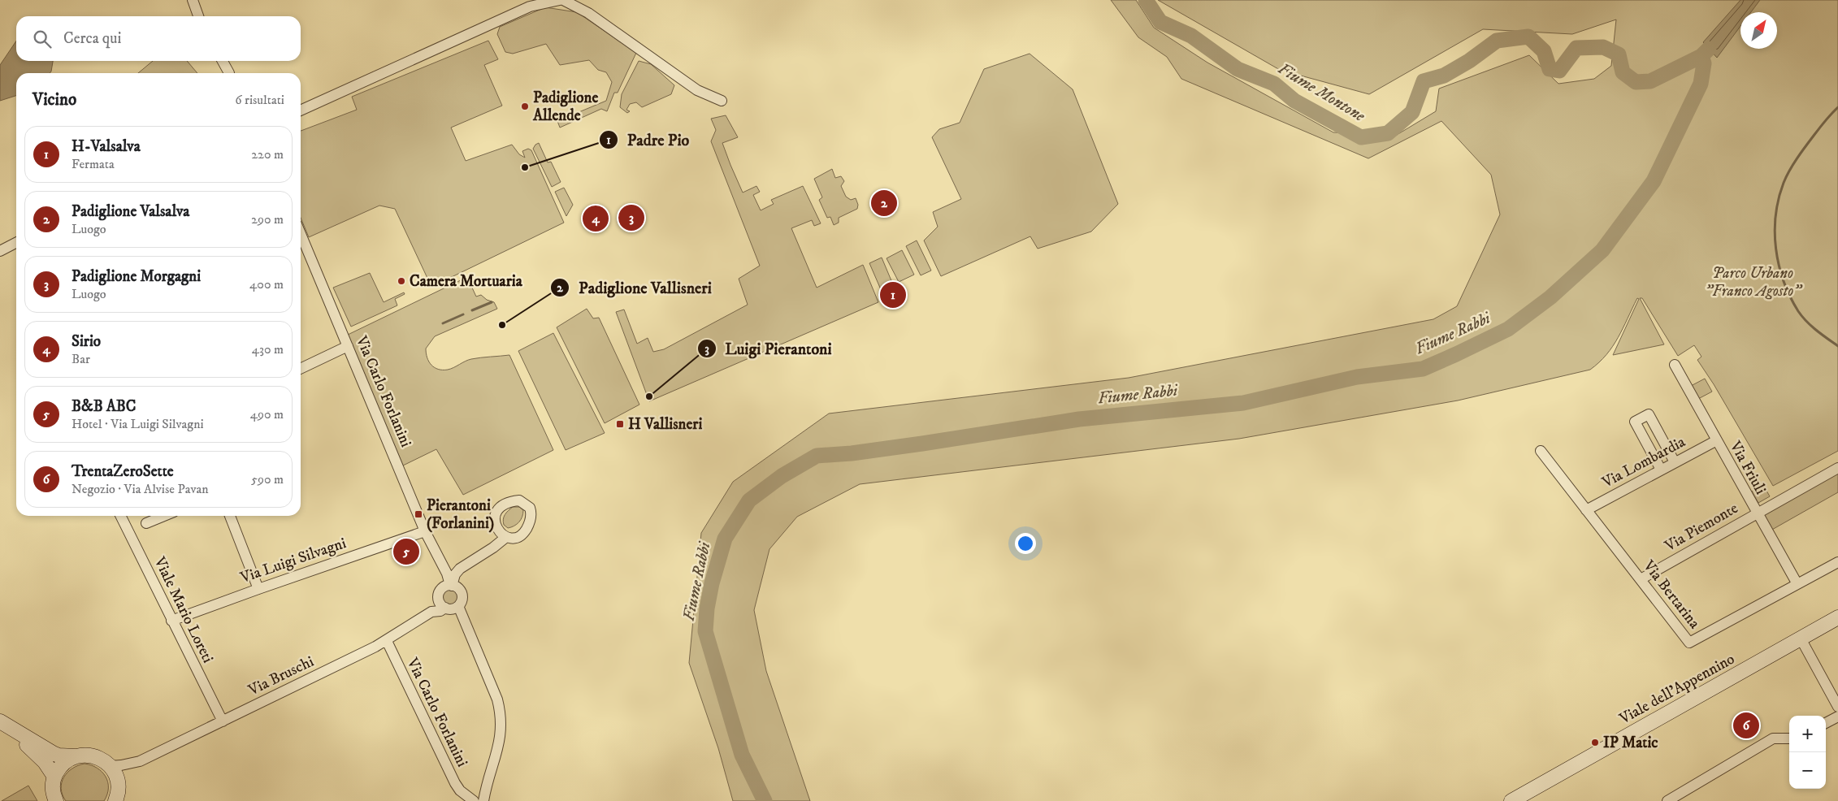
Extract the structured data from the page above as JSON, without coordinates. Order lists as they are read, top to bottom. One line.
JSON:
{"streets":{"main road":["Viale dell'Appennino"],"street":["Via Carlo Forlanini","Via Lombardia","Via Friuli","Via Piemonte","Via Luigi Silvagni","Via Bertarina","Viale Mario Loreti","Via Bruschi"]},"crossings":[["Via Carlo Forlanini","Via Luigi Silvagni"],["Via Carlo Forlanini","Via Bruschi"],["Via Lombardia","Via Friuli"],["Via Lombardia","Via Bertarina"],["Via Friuli","Via Piemonte"],["Via Friuli","Via Bertarina"],["Via Piemonte","Via Bertarina"],["Via Luigi Silvagni","Viale Mario Loreti"],["Viale Mario Loreti","Via Bruschi"]],"water":["Fiume Montone","Fiume Rabbi"],"parks":["Parco Urbano \"Franco Agosto\""],"places":{"other":["Padiglione Allende","Padre Pio","Camera Mortuaria","Padiglione Vallisneri","Luigi Pierantoni","IP Matic"],"transit":["H Vallisneri","Pierantoni (Forlanini)"]},"north":"top right","page":{"search":"Cerca qui","heading":["Vicino","6 risultati"],"list":[{"mark":"1","name":"H-Valsalva","note":"Fermata","value":"220 m"},{"mark":"2","name":"Padiglione Valsalva","note":"Luogo","value":"290 m"},{"mark":"3","name":"Padiglione Morgagni","note":"Luogo","value":"400 m"},{"mark":"4","name":"Sirio","note":"Bar","value":"430 m"},{"mark":"5","name":"B&B ABC","note":"Hotel · Via Luigi Silvagni","value":"490 m"},{"mark":"6","name":"TrentaZeroSette","note":"Negozio · Via Alvise Pavan","value":"590 m"}],"pins":["2","3","4","1","5","6"],"map_buttons":["+","−"]}}
